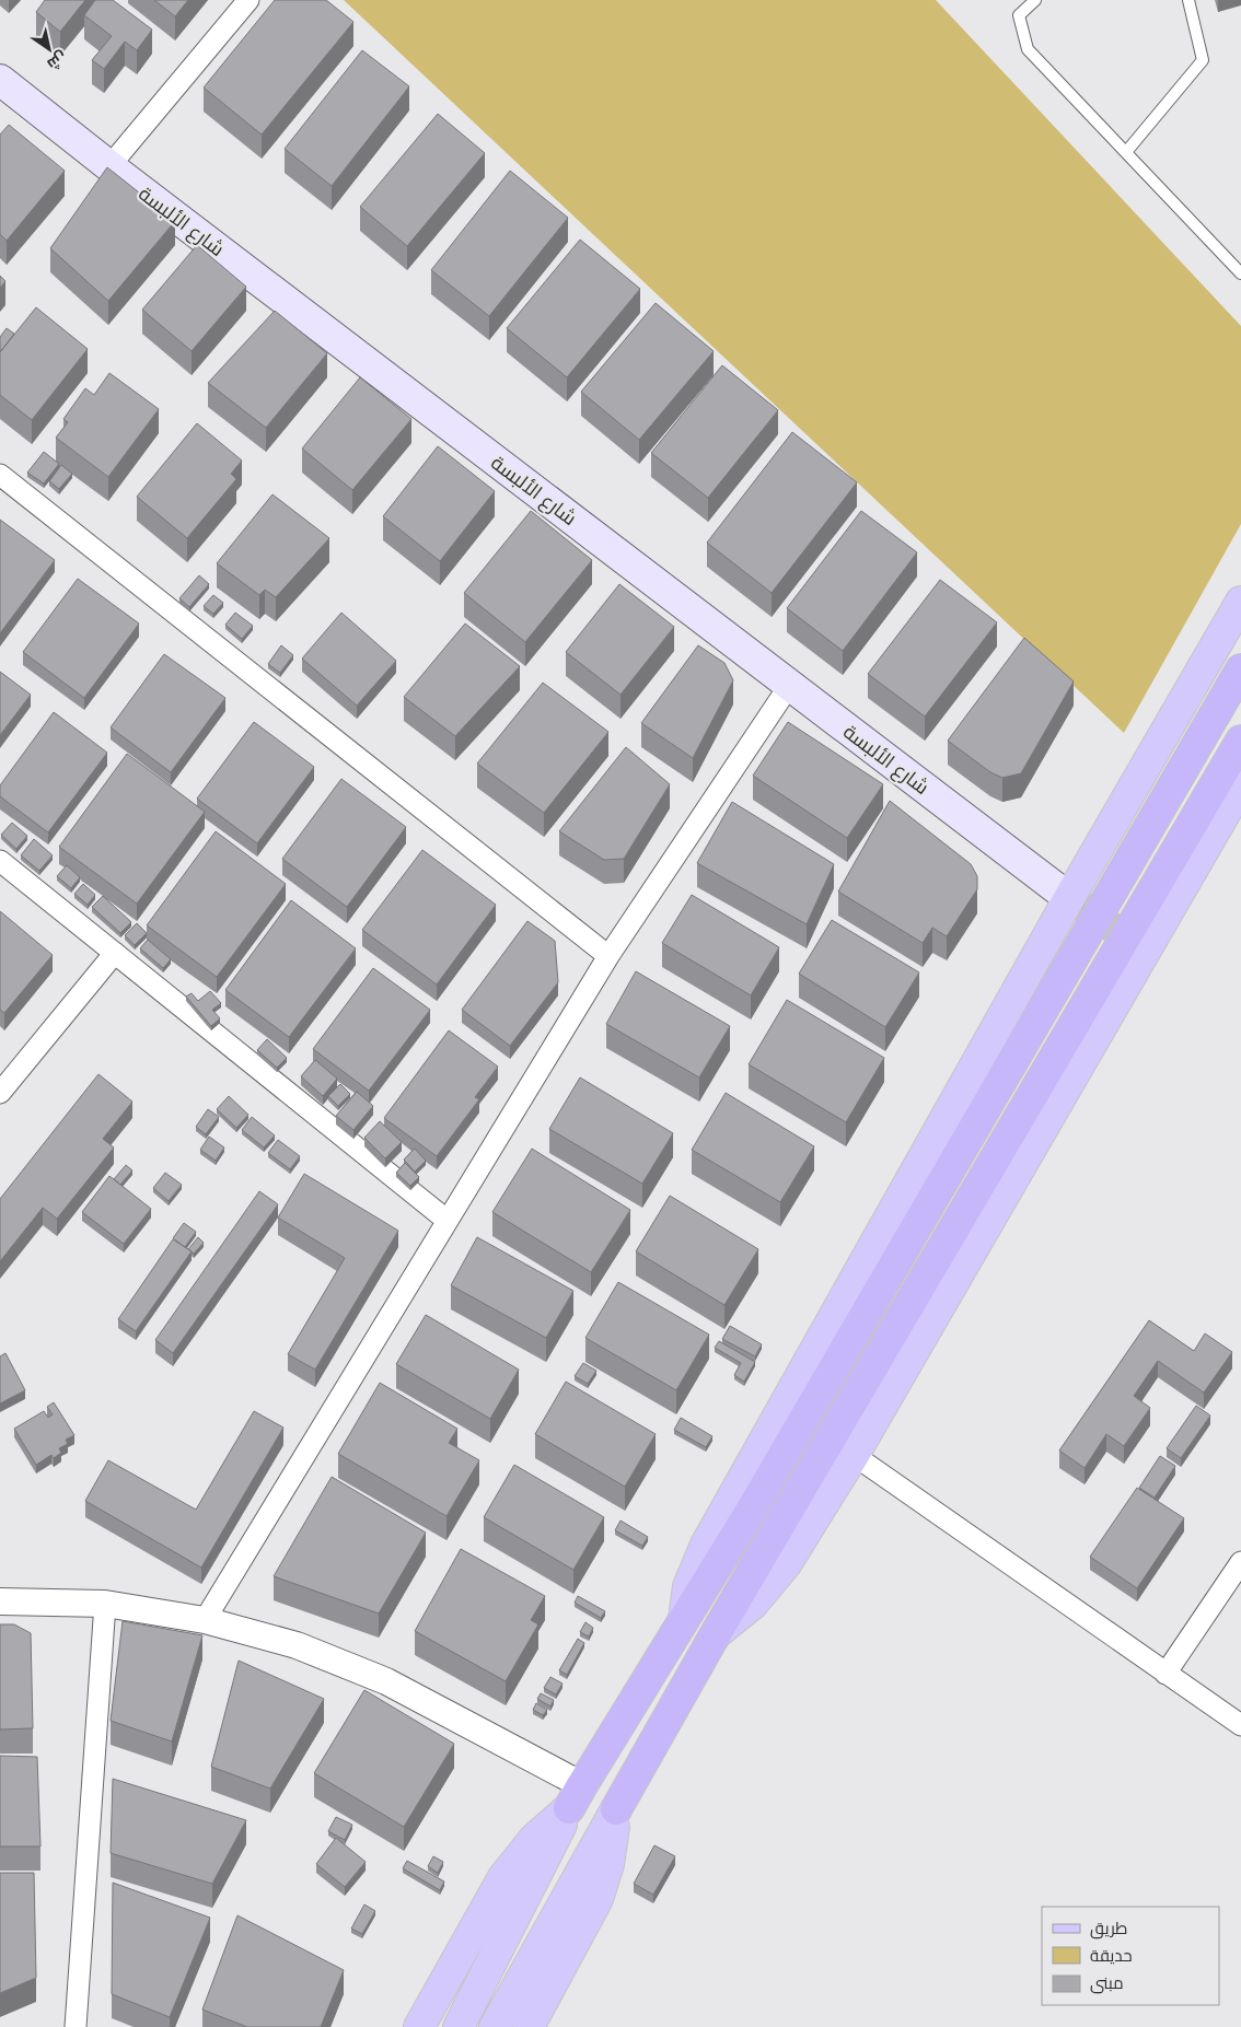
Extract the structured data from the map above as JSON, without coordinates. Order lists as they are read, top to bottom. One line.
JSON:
{"streets":{"main road":["شارع الألبسة"]},"legend":["طريق","حديقة","مبنى"],"north":"bottom right"}
